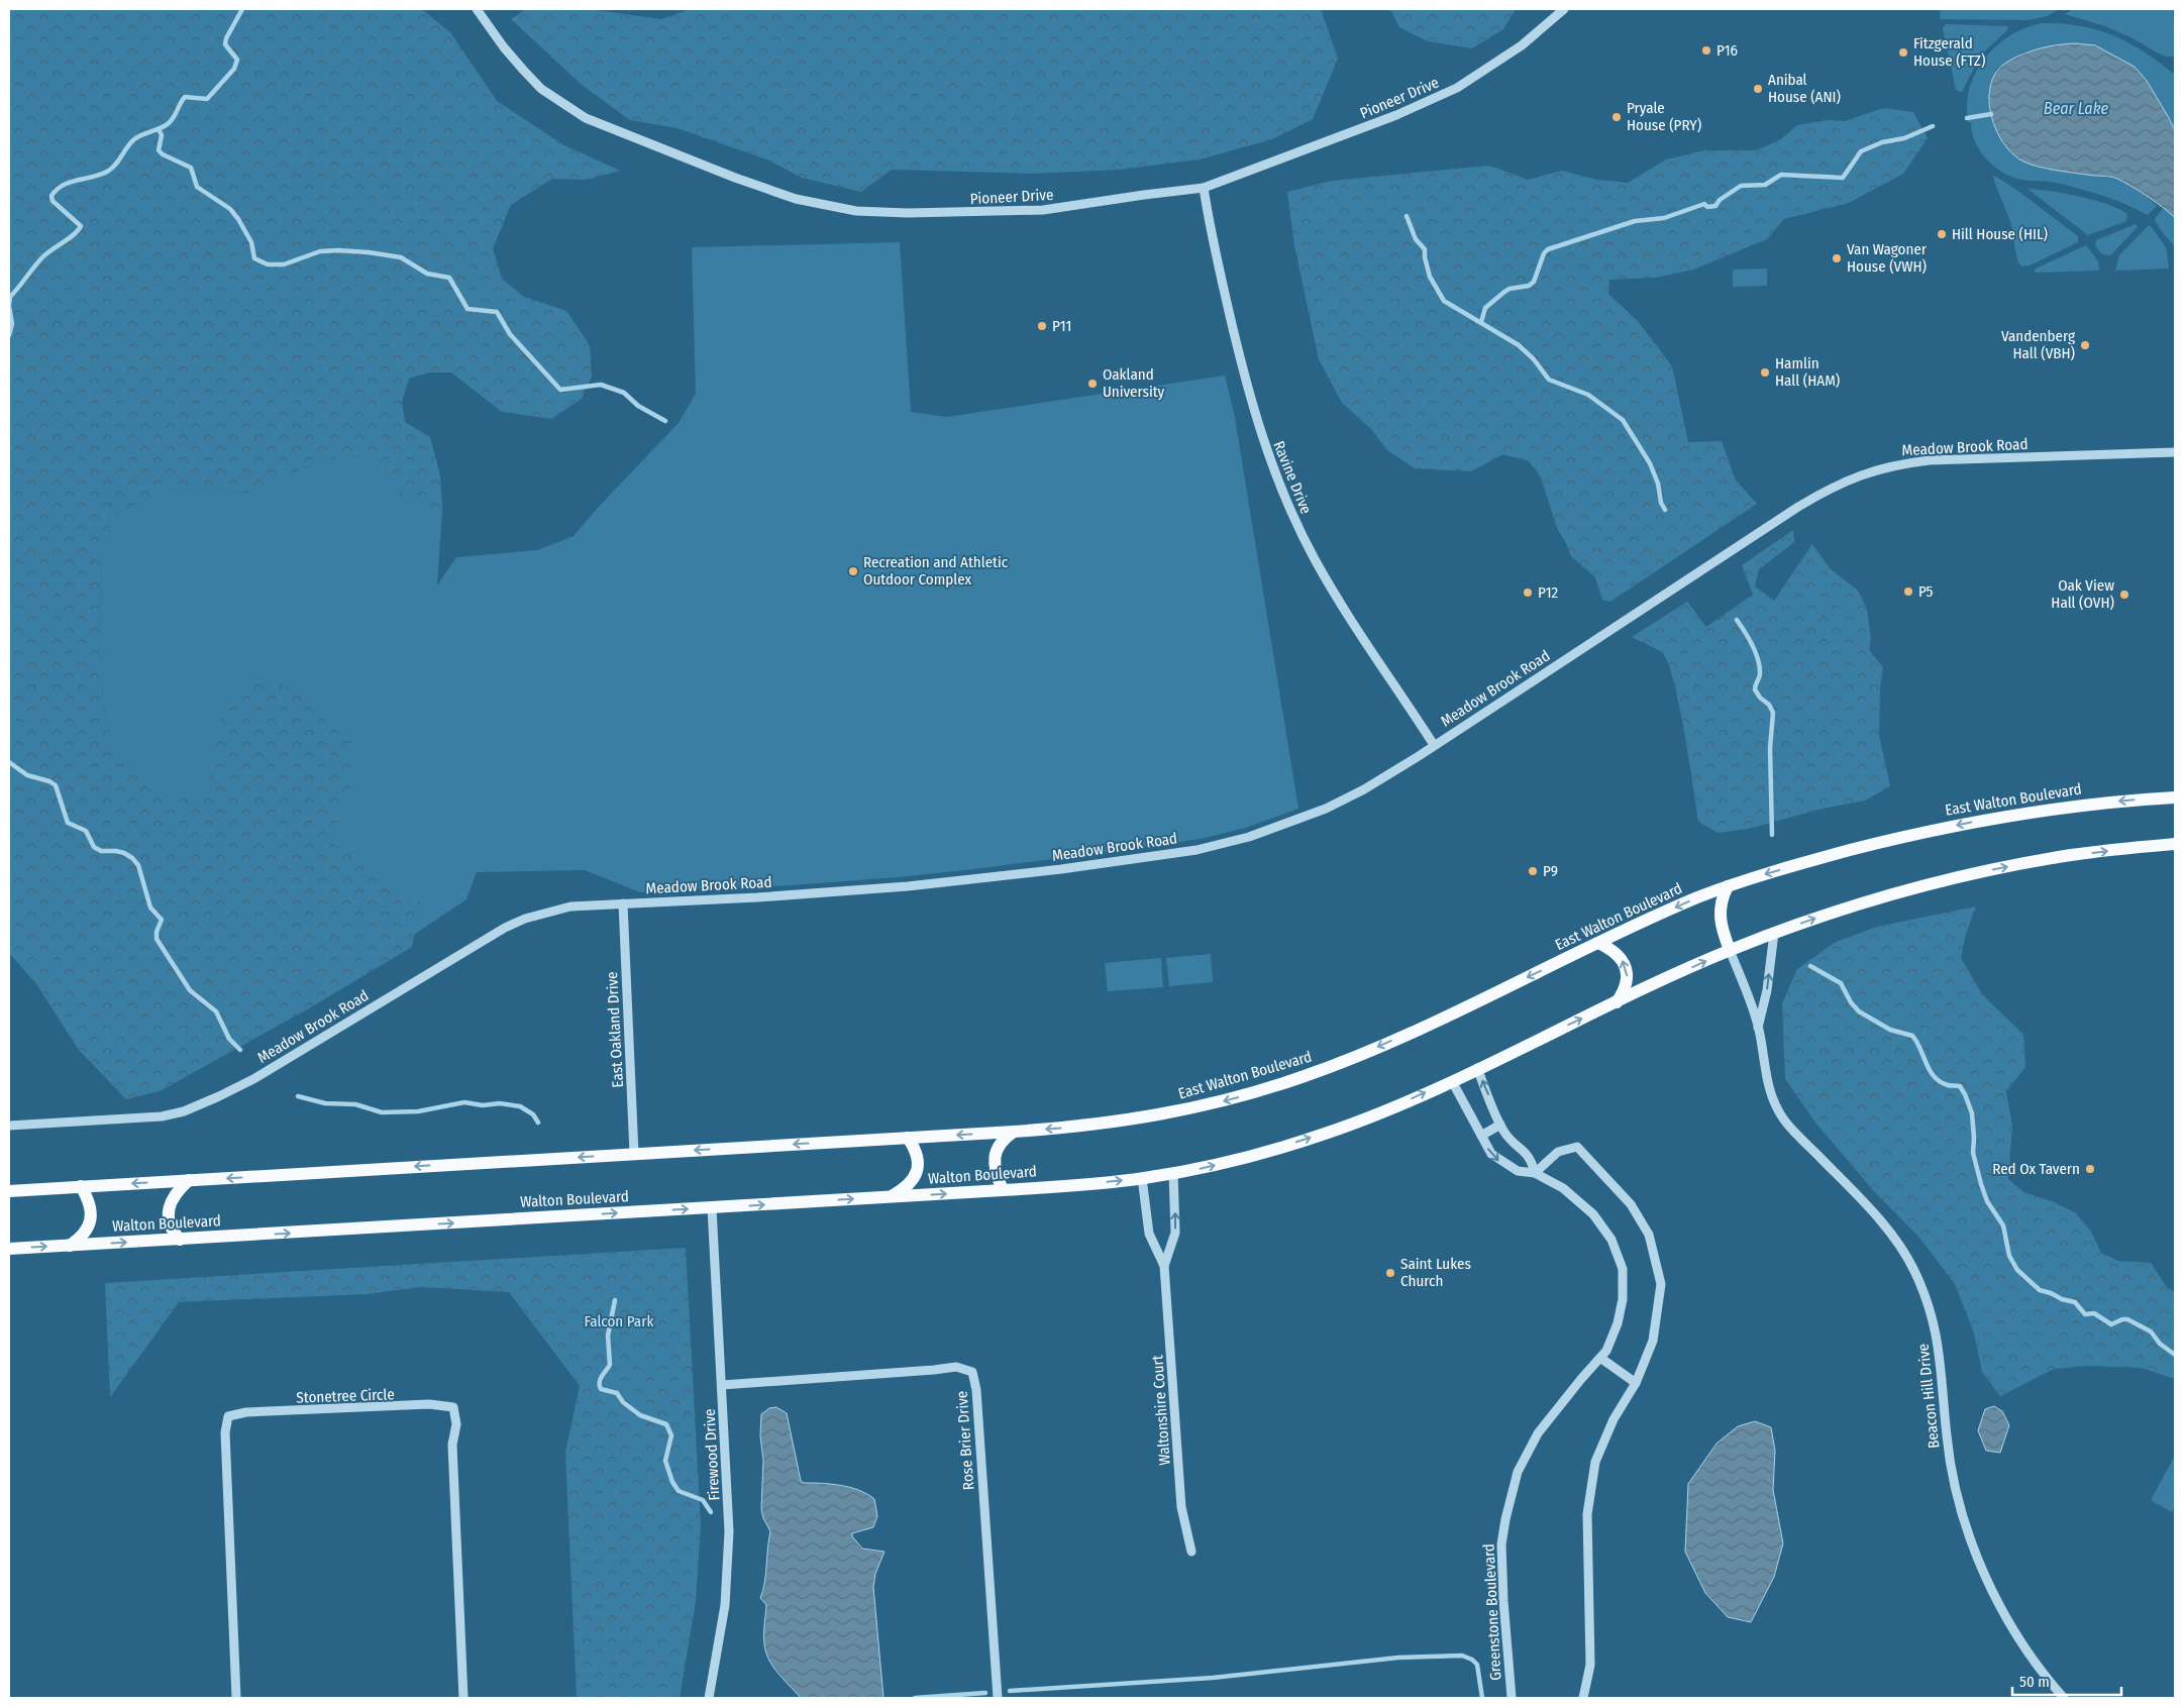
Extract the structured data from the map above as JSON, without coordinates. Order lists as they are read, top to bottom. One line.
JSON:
{"streets":{"main road":["East Walton Boulevard","Walton Boulevard"],"street":["Pioneer Drive","Meadow Brook Road","Ravine Drive","East Oakland Drive","Stonetree Circle","Beacon Hill Drive","Waltonshire Court","Rose Brier Drive","Firewood Drive","Greenstone Boulevard"]},"crossings":[["Pioneer Drive","Ravine Drive"],["Meadow Brook Road","Ravine Drive"],["Meadow Brook Road","East Oakland Drive"],["Walton Boulevard","Waltonshire Court"],["Walton Boulevard","Firewood Drive"],["Rose Brier Drive","Firewood Drive"]],"water":["Bear Lake"],"parks":["Falcon Park"],"places":["P16","Fitzgerald House (FTZ)","Anibal House (ANI)","Pryale House (PRY)","Hill House (HIL)","Van Wagoner House (VWH)","P11","Vandenberg Hall (VBH)","Hamlin Hall (HAM)","Oakland University","Recreation and Athletic Outdoor Complex","P5","P12","Oak View Hall (OVH)","P9","Red Ox Tavern","Saint Lukes Church"],"scale_bar":"50 m"}
